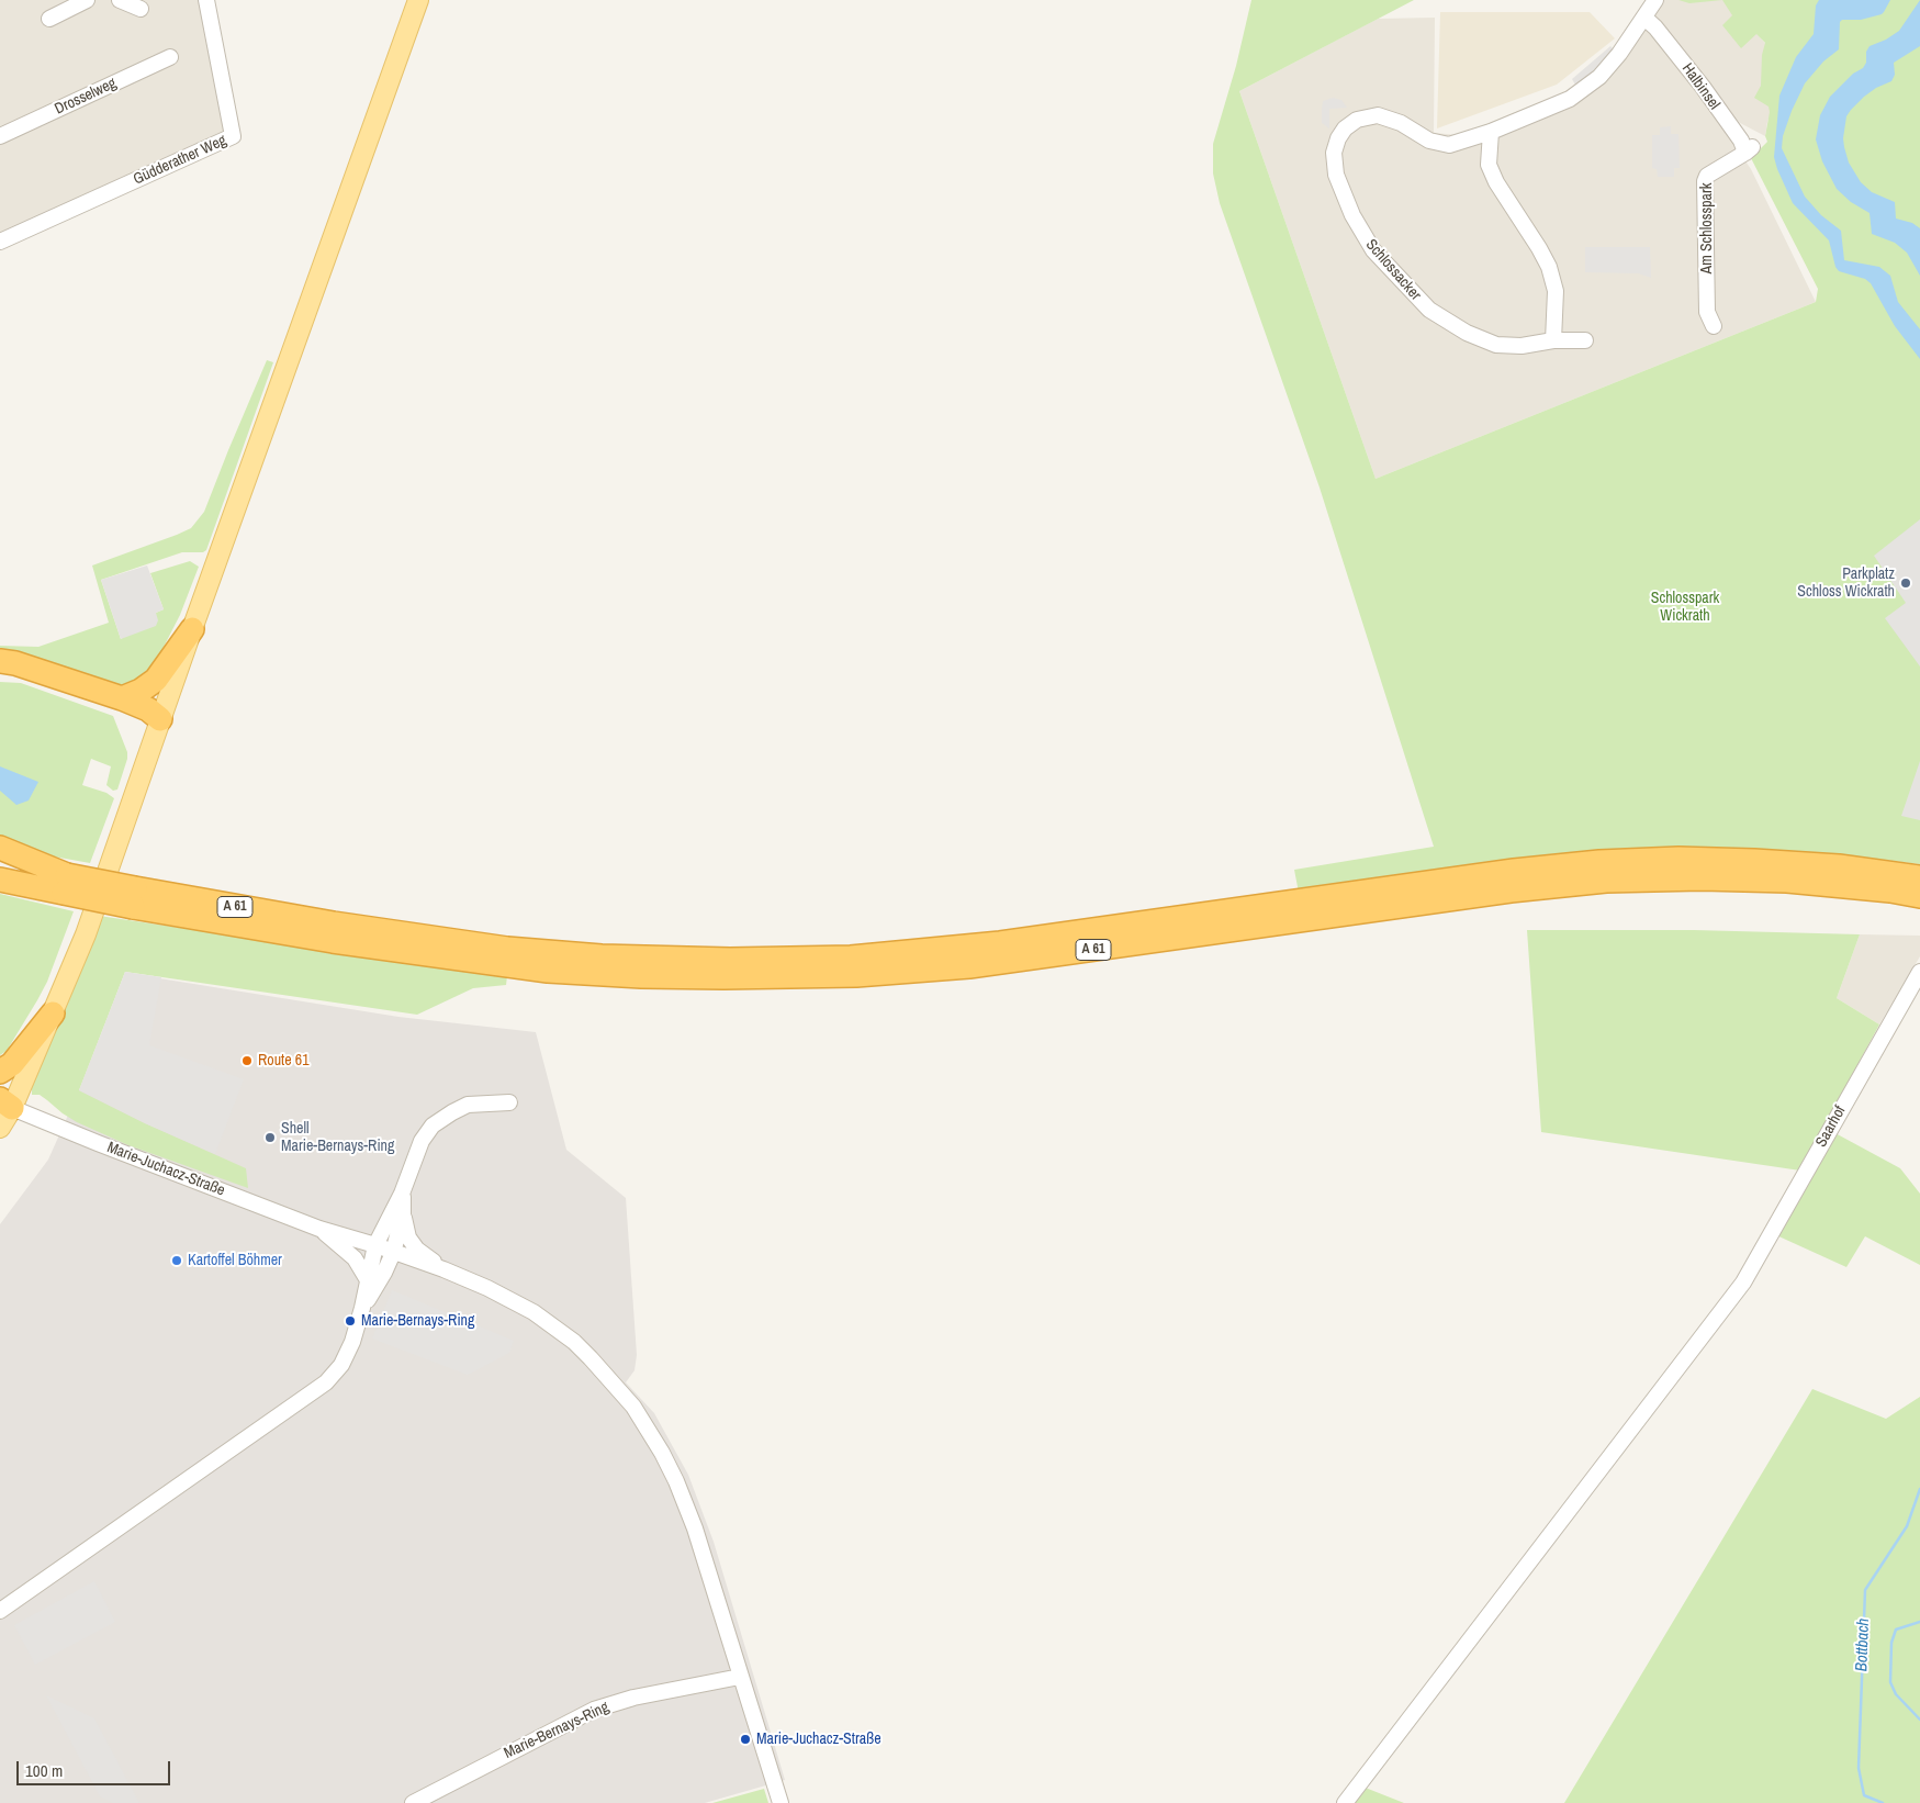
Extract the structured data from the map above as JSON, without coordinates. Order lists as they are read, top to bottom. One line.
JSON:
{"streets":{"highway":["A 61"],"street":["Halbinsel","Drosselweg","Güdderather Weg","Am Schlosspark","Schlossacker","Saarhof","Marie-Juchacz-Straße","Marie-Bernays-Ring"]},"crossings":[["Halbinsel","Am Schlosspark"],["Halbinsel","Schlossacker"],["Marie-Juchacz-Straße","Marie-Bernays-Ring"]],"water":["Bottbach"],"parks":["Schlosspark Wickrath"],"places":["Parkplatz Schloss Wickrath","Route 61","Shell Marie-Bernays-Ring","Kartoffel Böhmer","Marie-Bernays-Ring","Marie-Juchacz-Straße"],"scale_bar":"100 m"}
